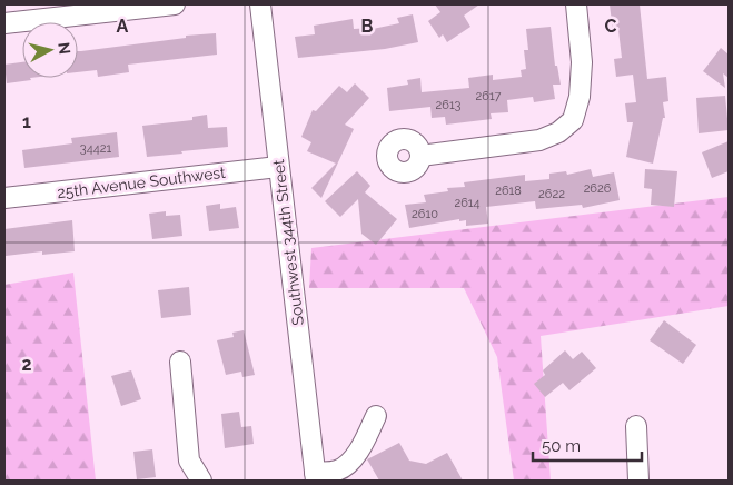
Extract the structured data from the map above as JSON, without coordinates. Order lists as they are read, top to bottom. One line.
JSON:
{"streets":{"street":["25th Avenue Southwest","Southwest 344th Street"]},"crossings":[["25th Avenue Southwest","Southwest 344th Street"]],"house_numbers":["2617","2613","34421","2626","2618","2622","2614","2610"],"scale_bar":"50 m","north":"right","grid":{"columns":["A","B","C"],"rows":["1","2"]}}
